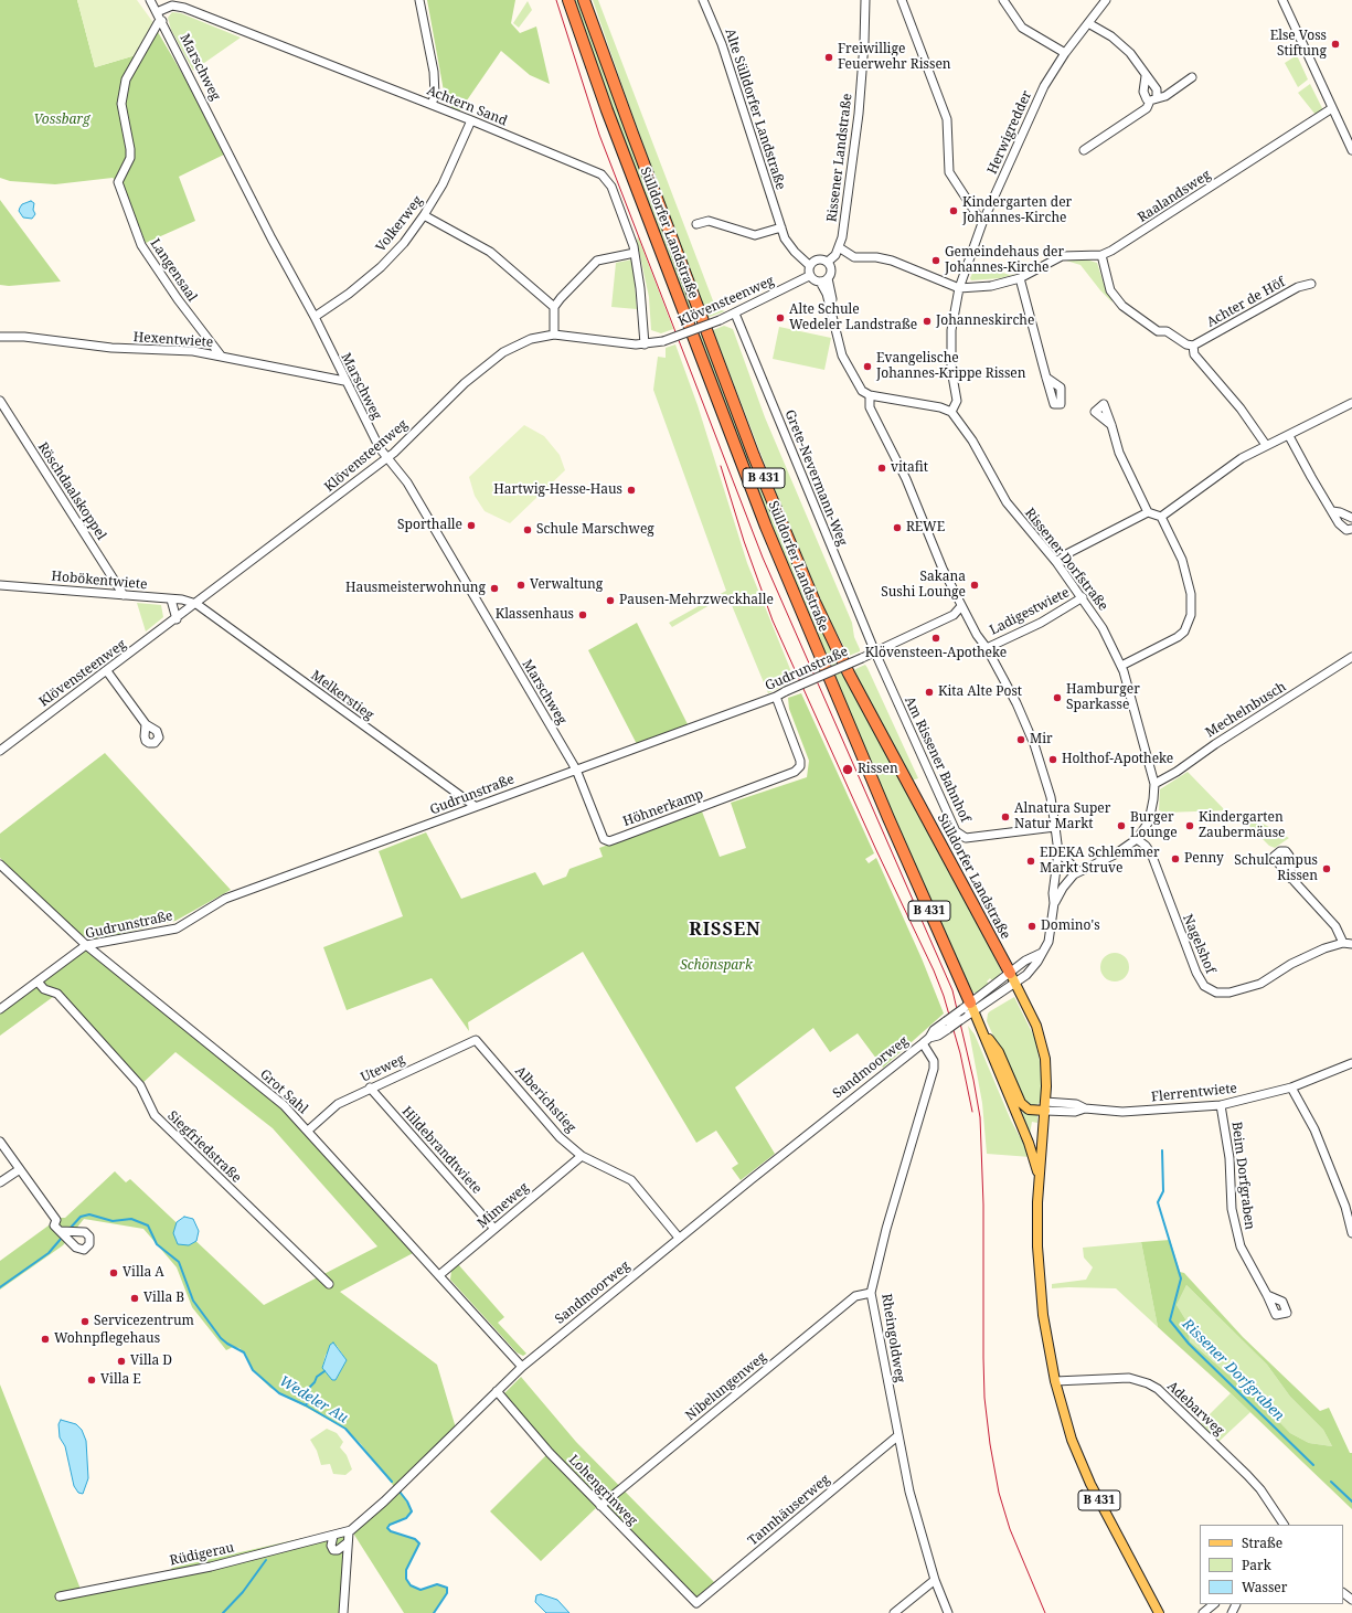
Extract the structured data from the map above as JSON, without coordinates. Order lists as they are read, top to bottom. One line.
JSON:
{"streets":{"highway":["Sülldorfer Landstraße","B 431"],"street":["Marschweg","Achtern Sand","Alte Sülldorfer Landstraße","Herwigredder","Rissener Landstraße","Raalandsweg","Volkerweg","Langensaal","Klövensteenweg","Achter de Höf","Hexentwiete","Grete-Nevermann-Weg","Röschdaalskoppel","Rissener Dorfstraße","Hobökentwiete","Ladigestwiete","Gudrunstraße","Melkerstieg","Mechelnbusch","Am Rissener Bahnhof","Höhnerkamp","Nagelshof","Sandmoorweg","Uteweg","Grot Sahl","Flerrentwiete","Alberichstieg","Siegfriedstraße","Hildebrandtwiete","Beim Dorfgraben","Mimeweg","Rheingoldweg","Nibelungenweg","Adebarweg","Lohengrinweg","Tannhäuserweg","Rüdigerau"]},"crossings":[["Marschweg","Achtern Sand"],["Marschweg","Volkerweg"],["Marschweg","Langensaal"],["Marschweg","Klövensteenweg"],["Marschweg","Hexentwiete"],["Marschweg","Gudrunstraße"],["Marschweg","Höhnerkamp"],["Achtern Sand","Volkerweg"],["Achtern Sand","Klövensteenweg"],["Alte Sülldorfer Landstraße","Rissener Landstraße"],["Alte Sülldorfer Landstraße","Klövensteenweg"],["Herwigredder","Raalandsweg"],["Rissener Landstraße","Raalandsweg"],["Rissener Landstraße","Klövensteenweg"],["Sülldorfer Landstraße","B 431"],["Sülldorfer Landstraße","Sandmoorweg"],["Langensaal","Hexentwiete"],["Klövensteenweg","Grete-Nevermann-Weg"],["Klövensteenweg","Hobökentwiete"],["Klövensteenweg","Melkerstieg"],["B 431","Sandmoorweg"],["B 431","Flerrentwiete"],["B 431","Adebarweg"],["Grete-Nevermann-Weg","Gudrunstraße"],["Grete-Nevermann-Weg","Am Rissener Bahnhof"],["Röschdaalskoppel","Hobökentwiete"],["Rissener Dorfstraße","Ladigestwiete"],["Rissener Dorfstraße","Mechelnbusch"],["Rissener Dorfstraße","Nagelshof"],["Hobökentwiete","Melkerstieg"],["Gudrunstraße","Melkerstieg"],["Gudrunstraße","Am Rissener Bahnhof"],["Gudrunstraße","Höhnerkamp"],["Gudrunstraße","Grot Sahl"],["Gudrunstraße","Siegfriedstraße"],["Sandmoorweg","Grot Sahl"],["Sandmoorweg","Alberichstieg"],["Sandmoorweg","Rheingoldweg"],["Sandmoorweg","Lohengrinweg"],["Sandmoorweg","Rüdigerau"],["Uteweg","Grot Sahl"],["Uteweg","Alberichstieg"],["Uteweg","Hildebrandtwiete"],["Grot Sahl","Mimeweg"],["Flerrentwiete","Beim Dorfgraben"],["Alberichstieg","Mimeweg"],["Hildebrandtwiete","Mimeweg"],["Rheingoldweg","Nibelungenweg"],["Rheingoldweg","Tannhäuserweg"],["Nibelungenweg","Lohengrinweg"],["Lohengrinweg","Tannhäuserweg"]],"districts":["RISSEN"],"water":["Rissener Dorfgraben","Wedeler Au"],"parks":["Vossbarg","Schönspark"],"places":["Else Voss Stiftung","Freiwillige Feuerwehr Rissen","Kindergarten der Johannes-Kirche","Gemeindehaus der Johannes-Kirche","Alte Schule Wedeler Landstraße","Johanneskirche","Evangelische Johannes-Krippe Rissen","vitafit","Hartwig-Hesse-Haus","Sporthalle","REWE","Schule Marschweg","Verwaltung","Sakana Sushi Lounge","Hausmeisterwohnung","Pausen-Mehrzweckhalle","Klassenhaus","Klövensteen-Apotheke","Kita Alte Post","Hamburger Sparkasse","Mir","Holthof-Apotheke","Rissen","Alnatura Super Natur Markt","Burger Lounge","Kindergarten Zaubermäuse","Penny","EDEKA Schlemmer Markt Struve","Schulcampus Rissen","Domino's","Villa A","Villa B","Servicezentrum","Wohnpflegehaus","Villa D","Villa E"],"legend":["Straße","Park","Wasser"]}
